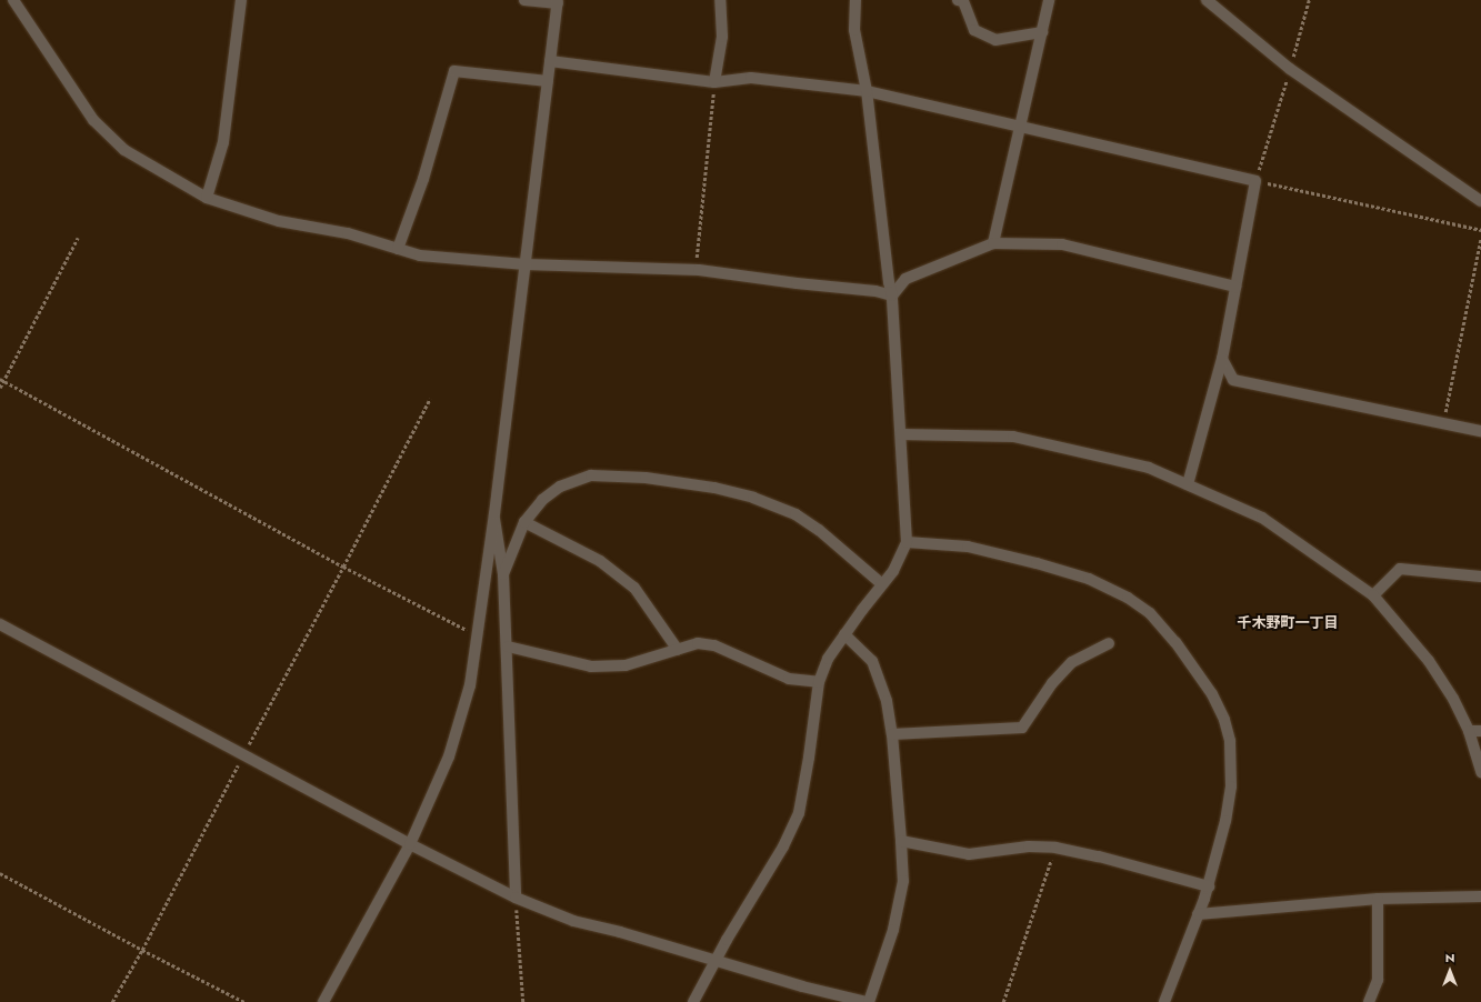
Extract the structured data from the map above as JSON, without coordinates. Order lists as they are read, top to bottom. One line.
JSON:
{"districts":["千木野町一丁目"],"north":"top"}
